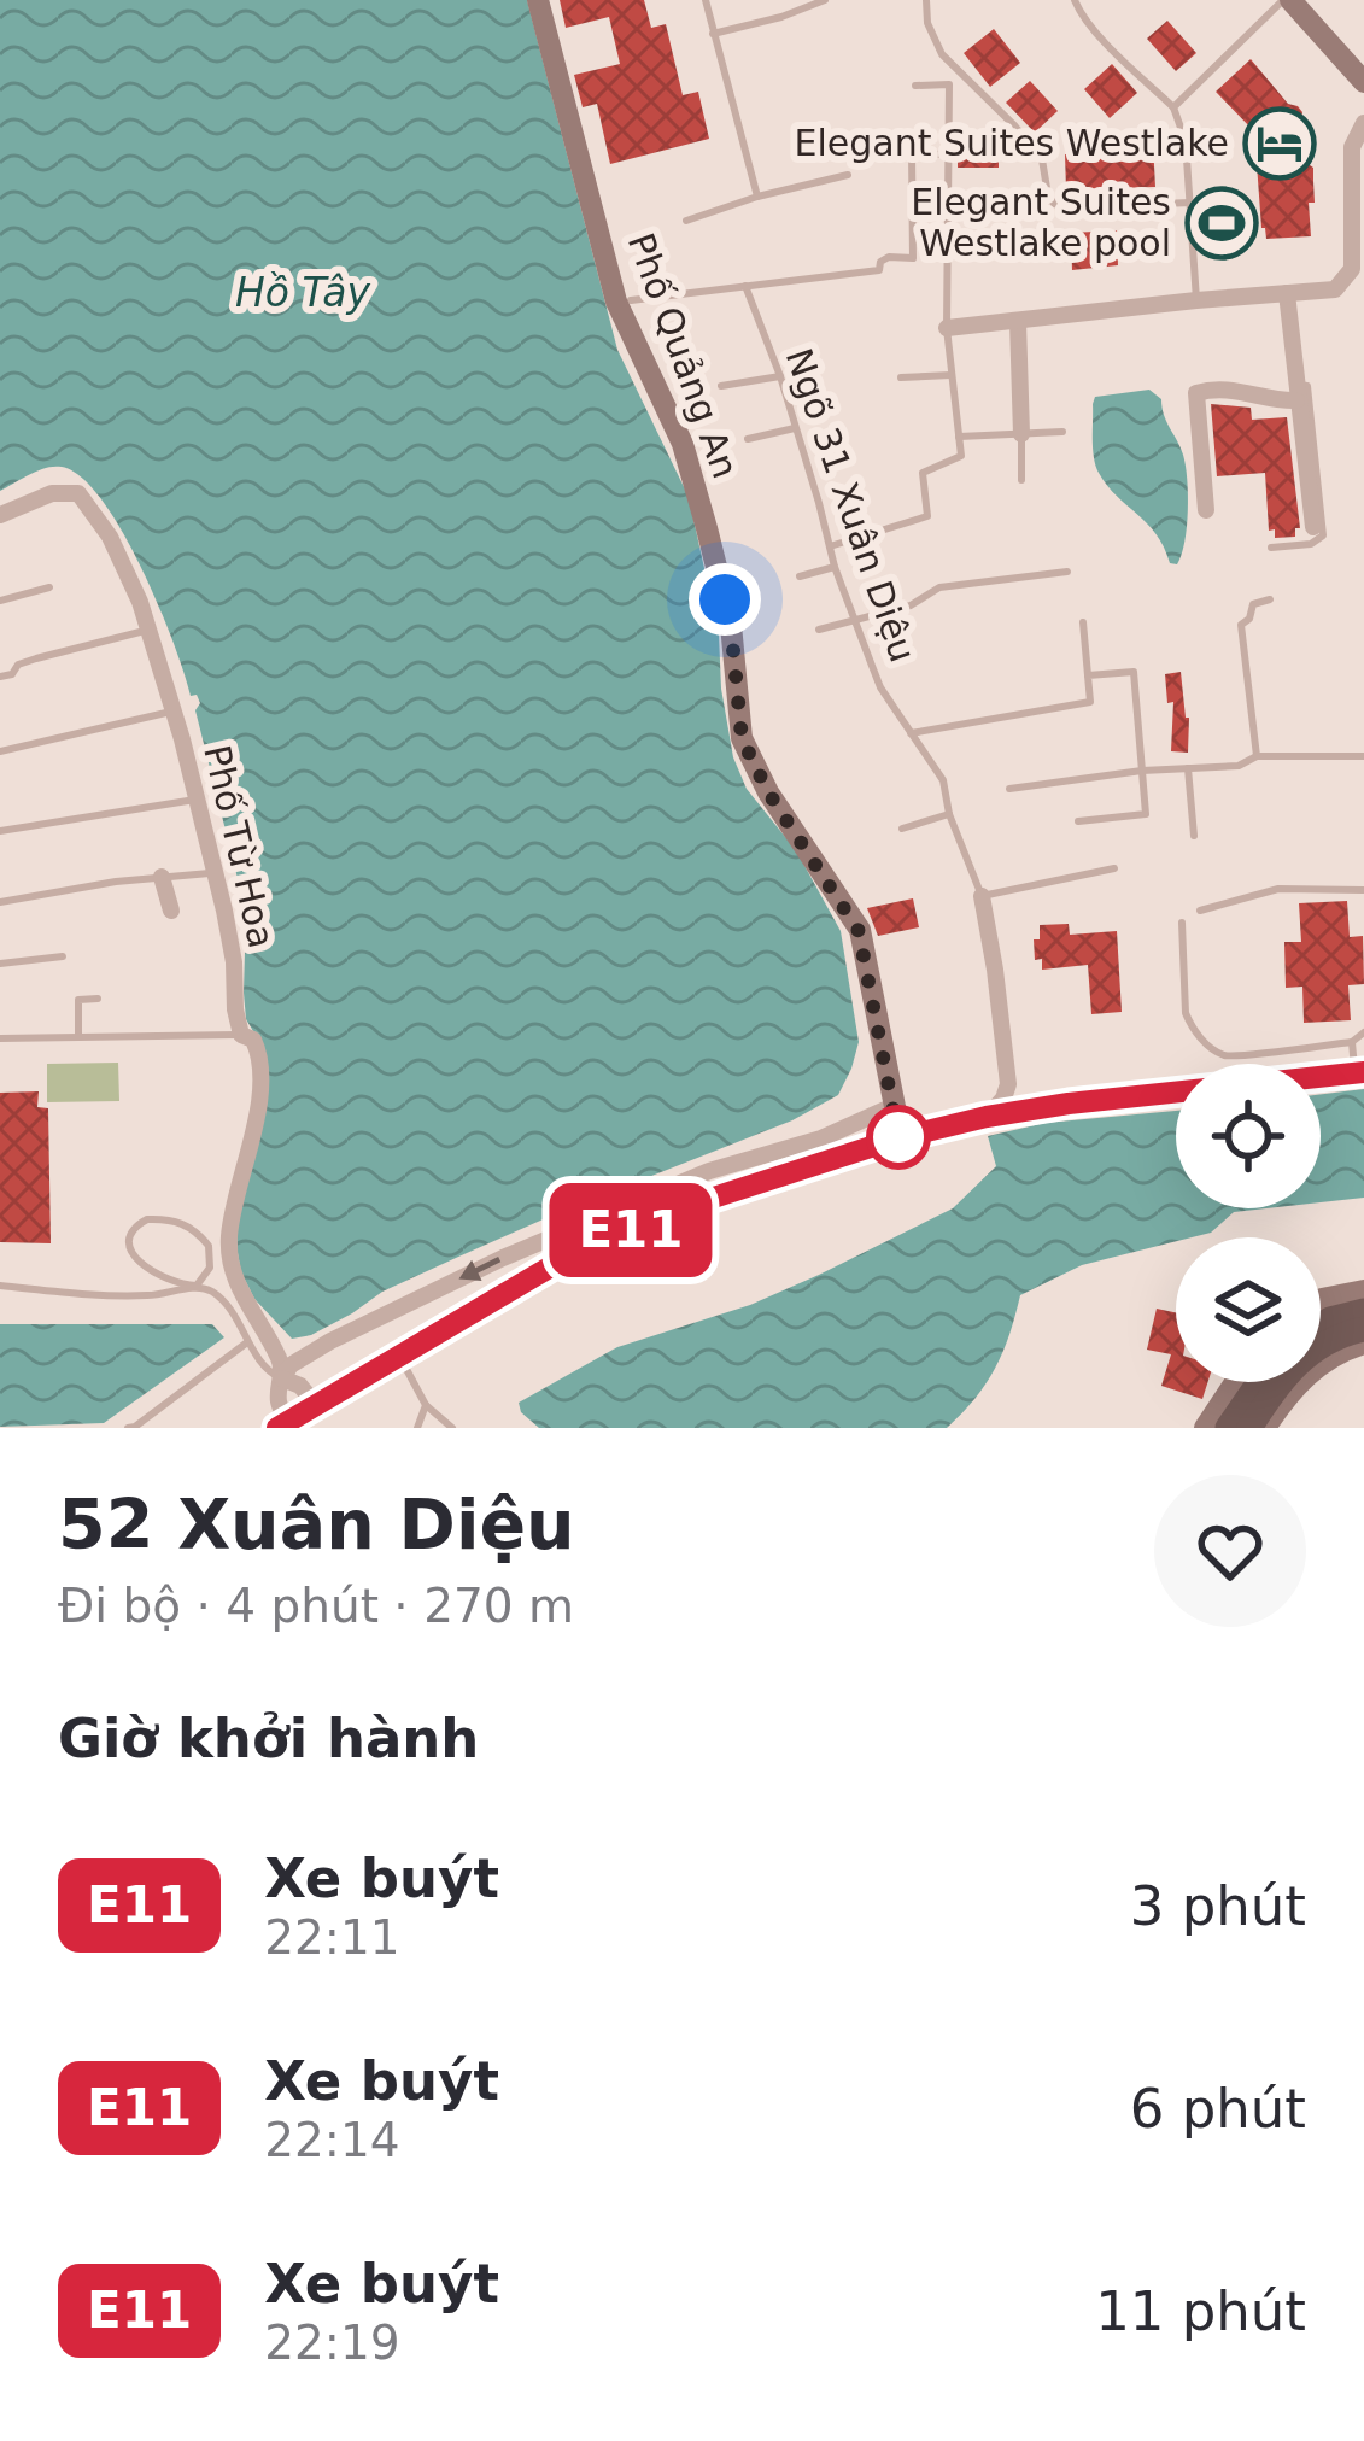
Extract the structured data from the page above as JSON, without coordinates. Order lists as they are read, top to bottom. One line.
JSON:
{"streets":{"street":["Phố Quảng An","Phố Từ Hoa"],"lane":["Ngõ 31 Xuân Diệu"]},"water":["Hồ Tây"],"places":{"hotel":["Elegant Suites Westlake"],"sports":["Elegant Suites Westlake pool"]},"lines":["bus line E11"],"page":{"on_map":"E11","heading":[["52 Xuân Diệu","Đi bộ · 4 phút · 270 m"],"Giờ khởi hành"],"list":[{"mark":"E11","name":"Xe buýt","note":"22:11","value":"3 phút"},{"mark":"E11","name":"Xe buýt","note":"22:14","value":"6 phút"},{"mark":"E11","name":"Xe buýt","note":"22:19","value":"11 phút"}]}}
